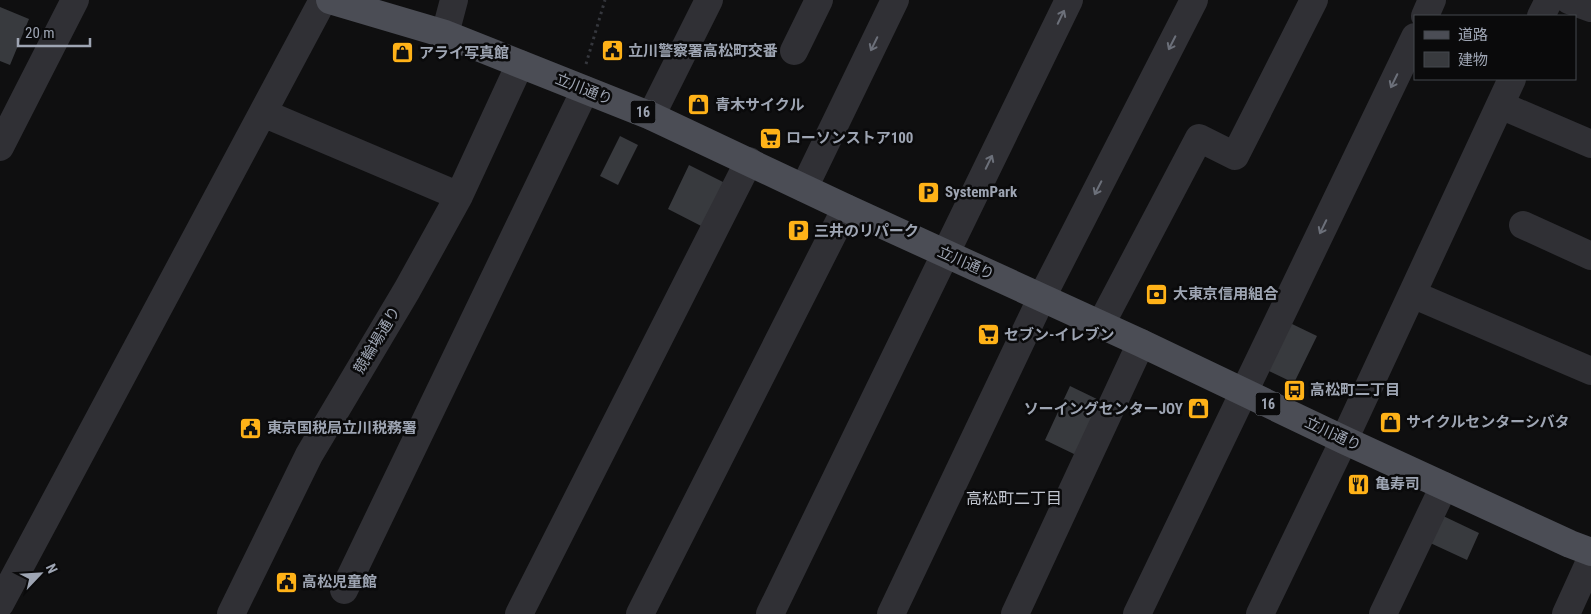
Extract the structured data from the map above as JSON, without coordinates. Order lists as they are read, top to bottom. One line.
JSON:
{"streets":{"main road":["立川通り","16"],"street":["競輪場通り"]},"crossings":[["立川通り","競輪場通り"]],"districts":["高松町二丁目"],"places":{"public building":["立川警察署高松町交番","東京国税局立川税務署","高松児童館"],"shop":["アライ写真館","青木サイクル","ソーイングセンターJOY","サイクルセンターシバタ"],"supermarket":["ローソンストア100","セブン-イレブン"],"parking":["SystemPark","三井のリパーク"],"bank":["大東京信用組合"],"bus stop":["高松町二丁目"],"restaurant":["亀寿司"]},"legend":["道路","建物"],"scale_bar":"20 m","north":"top right"}
